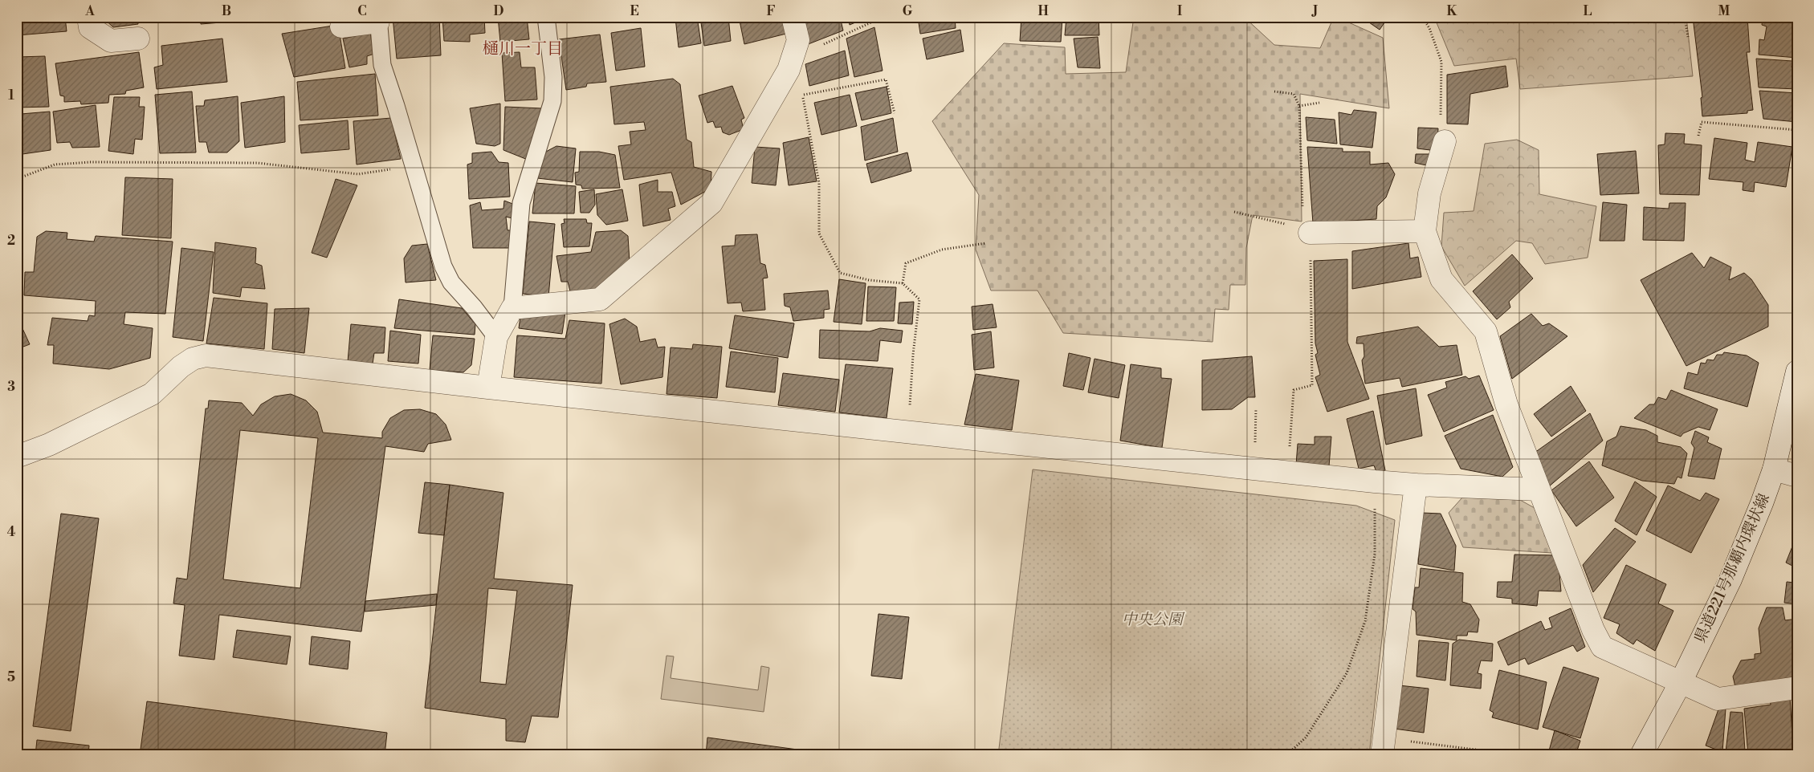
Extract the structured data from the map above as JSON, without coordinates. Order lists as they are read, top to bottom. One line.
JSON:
{"streets":{"street":["県道221号那覇内環状線"]},"districts":["樋川一丁目"],"parks":["中央公園"],"grid":{"columns":["A","B","C","D","E","F","G","H","I","J","K","L","M"],"rows":["1","2","3","4","5"]}}
